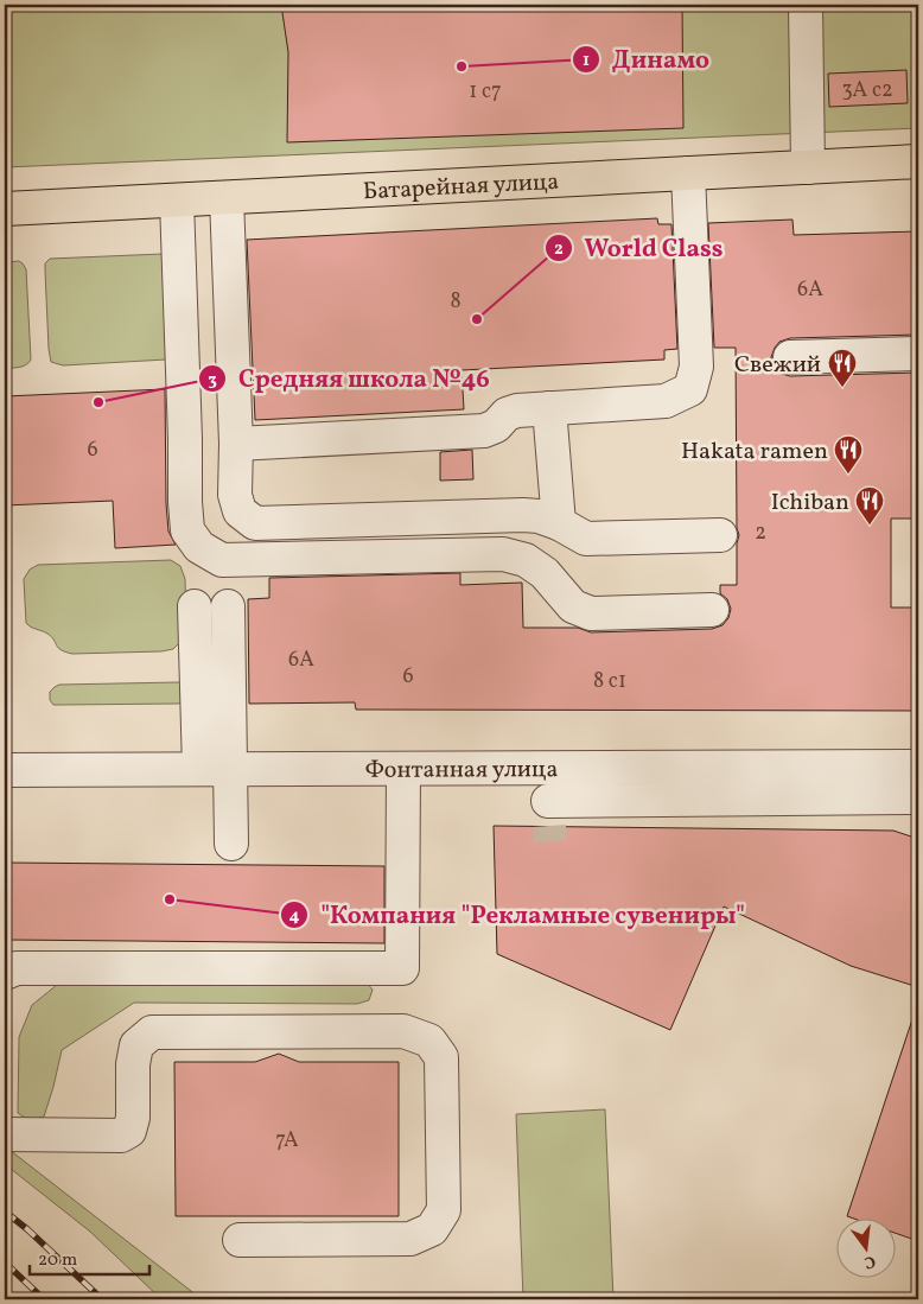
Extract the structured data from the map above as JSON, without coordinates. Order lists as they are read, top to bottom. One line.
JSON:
{"streets":{"main road":["Батарейная улица"],"street":["Фонтанная улица"]},"places":{"other":["Динамо","World Class","Средняя школа №46","\"Компания \"Рекламные сувениры\""],"restaurant":["Свежий","Hakata ramen","Ichiban"]},"house_numbers":["3А с2","1 с7","6А","8","6","2","6А","6","8 с1","7А"],"scale_bar":"20 m","north":"bottom"}
